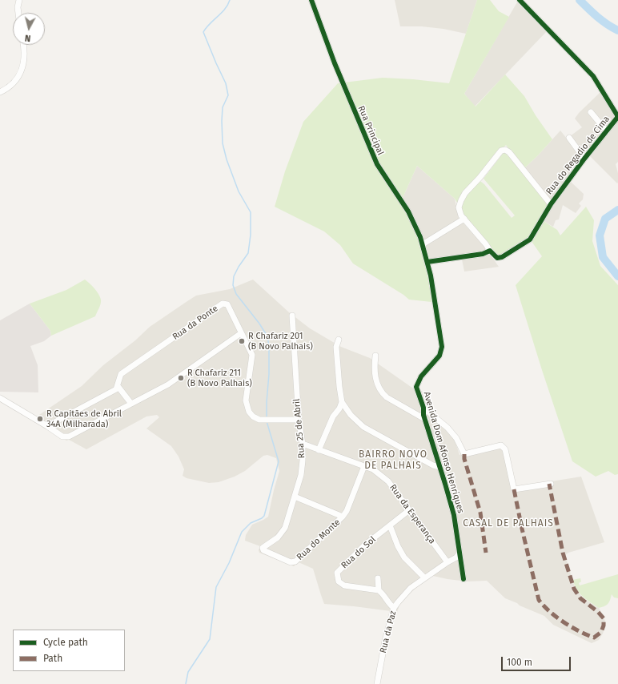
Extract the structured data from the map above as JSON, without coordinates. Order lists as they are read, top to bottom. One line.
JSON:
{"streets":{"street":["Rua Principal","Rua do Regadio de Cima","Rua da Ponte","Rua 25 de Abril","Avenida Dom Afonso Henriques","Rua da Esperança","Rua do Monte","Rua do Sol","Rua da Paz"]},"crossings":[["Rua Principal","Avenida Dom Afonso Henriques"],["Rua da Ponte","Rua 25 de Abril"],["Rua 25 de Abril","Rua da Esperança"],["Rua 25 de Abril","Rua do Monte"],["Avenida Dom Afonso Henriques","Rua da Paz"],["Rua da Esperança","Rua do Monte"],["Rua da Esperança","Rua do Sol"],["Rua da Esperança","Rua da Paz"]],"districts":["BAIRRO NOVO DE PALHAIS","CASAL DE PALHAIS"],"places":["R Chafariz 201 (B Novo Palhais)","R Chafariz 211 (B Novo Palhais)","R Capitães de Abril 34A (Milharada)"],"legend":["Cycle path","Path"],"scale_bar":"100 m","north":"bottom"}
